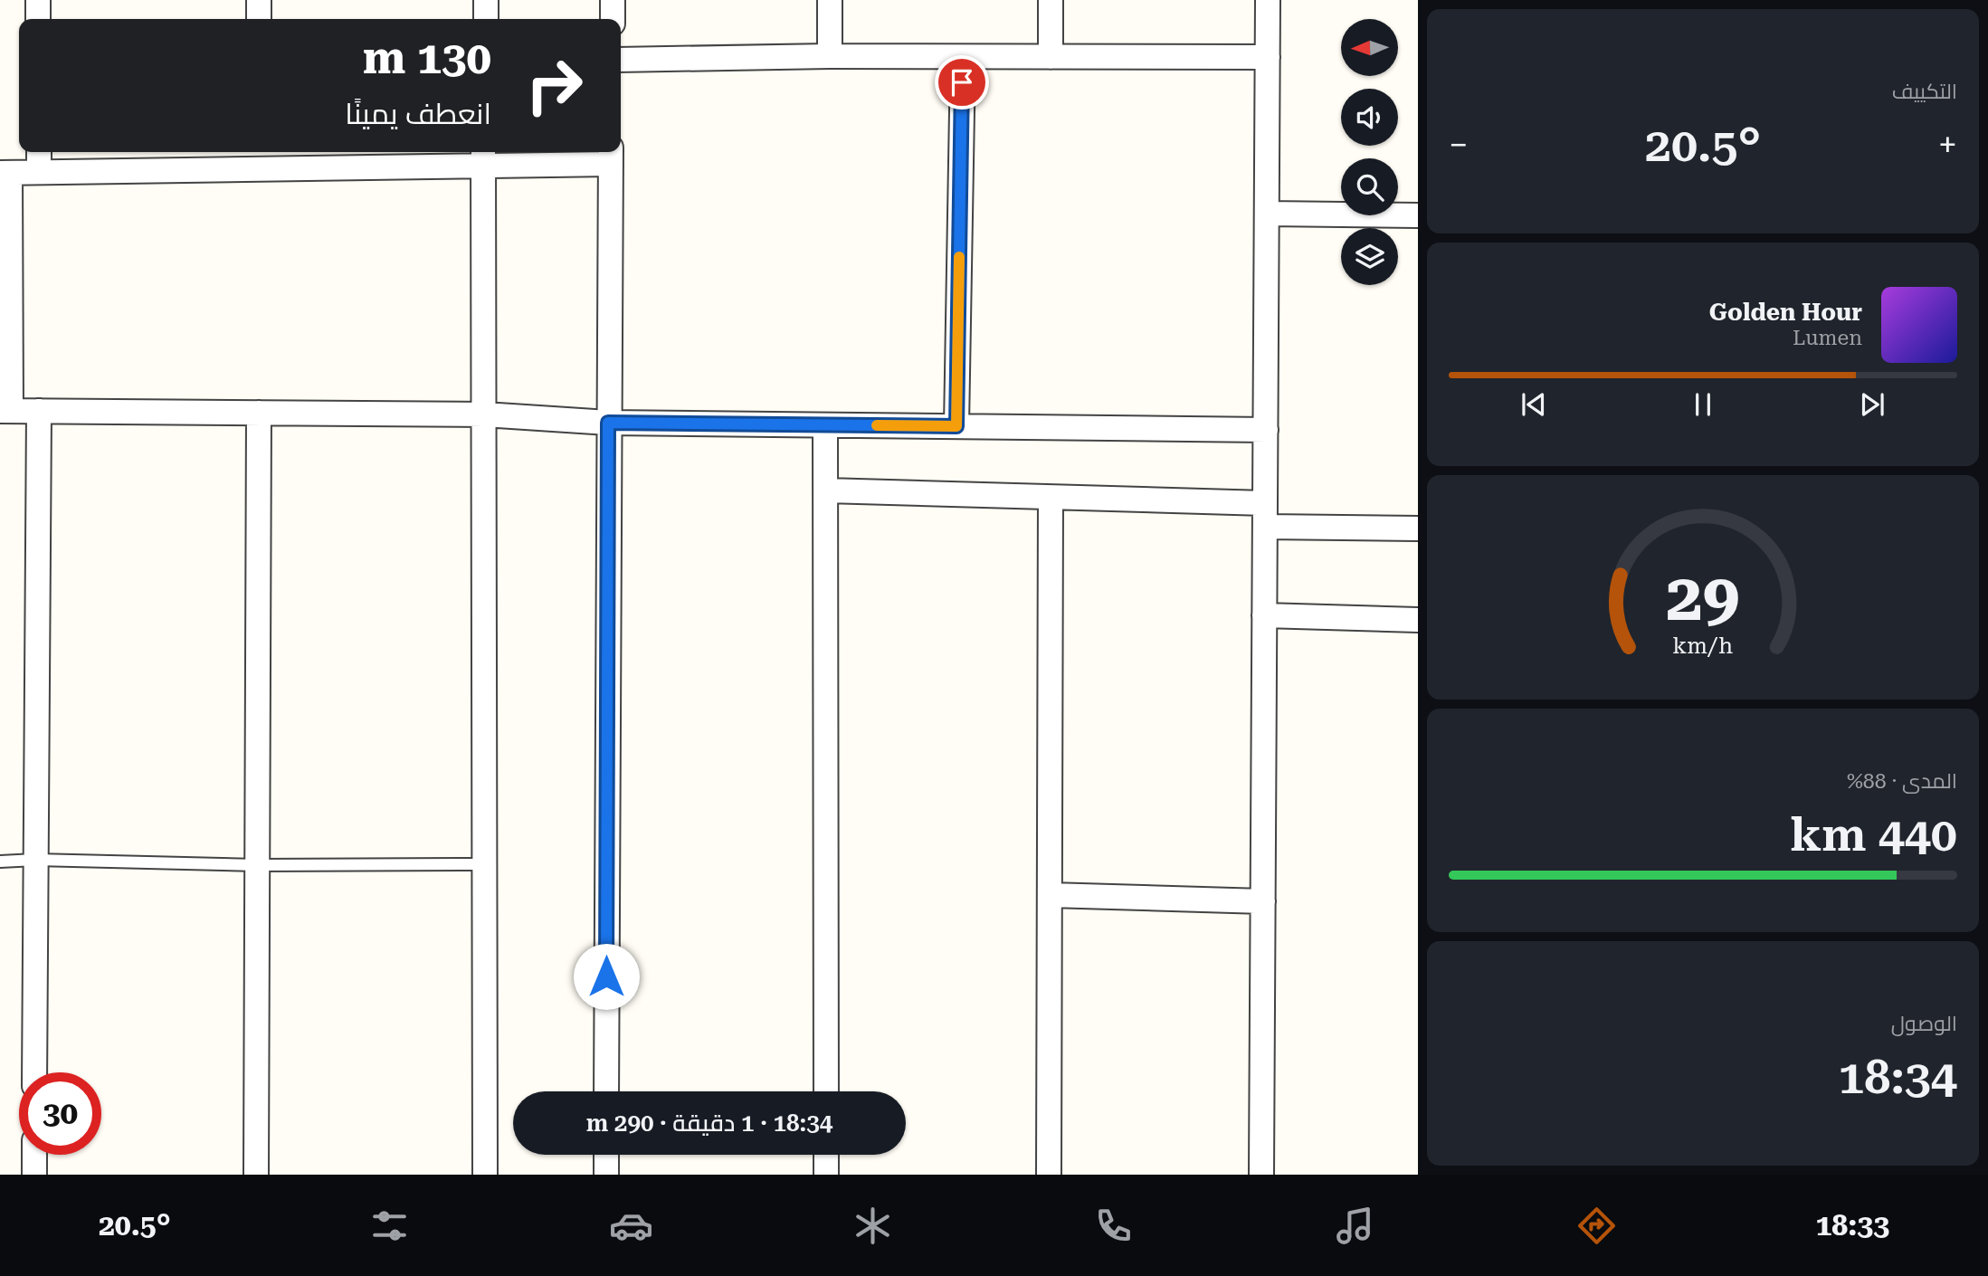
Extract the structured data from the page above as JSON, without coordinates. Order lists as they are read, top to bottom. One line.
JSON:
{"north":"left","page":{"tile":["التكييف",["المدى · 88%","440 km"],["الوصول","18:34"]],"turn":["130 m","انعطف يمينًا"],"heat":["−","20.5°","+"],"song":["Golden Hour","Lumen"],"limit":"30","trip":"18:34 · 1 دقيقة · 290 m","tabs":["18:33","20.5°"],"gauge":["29","km/h"]}}
